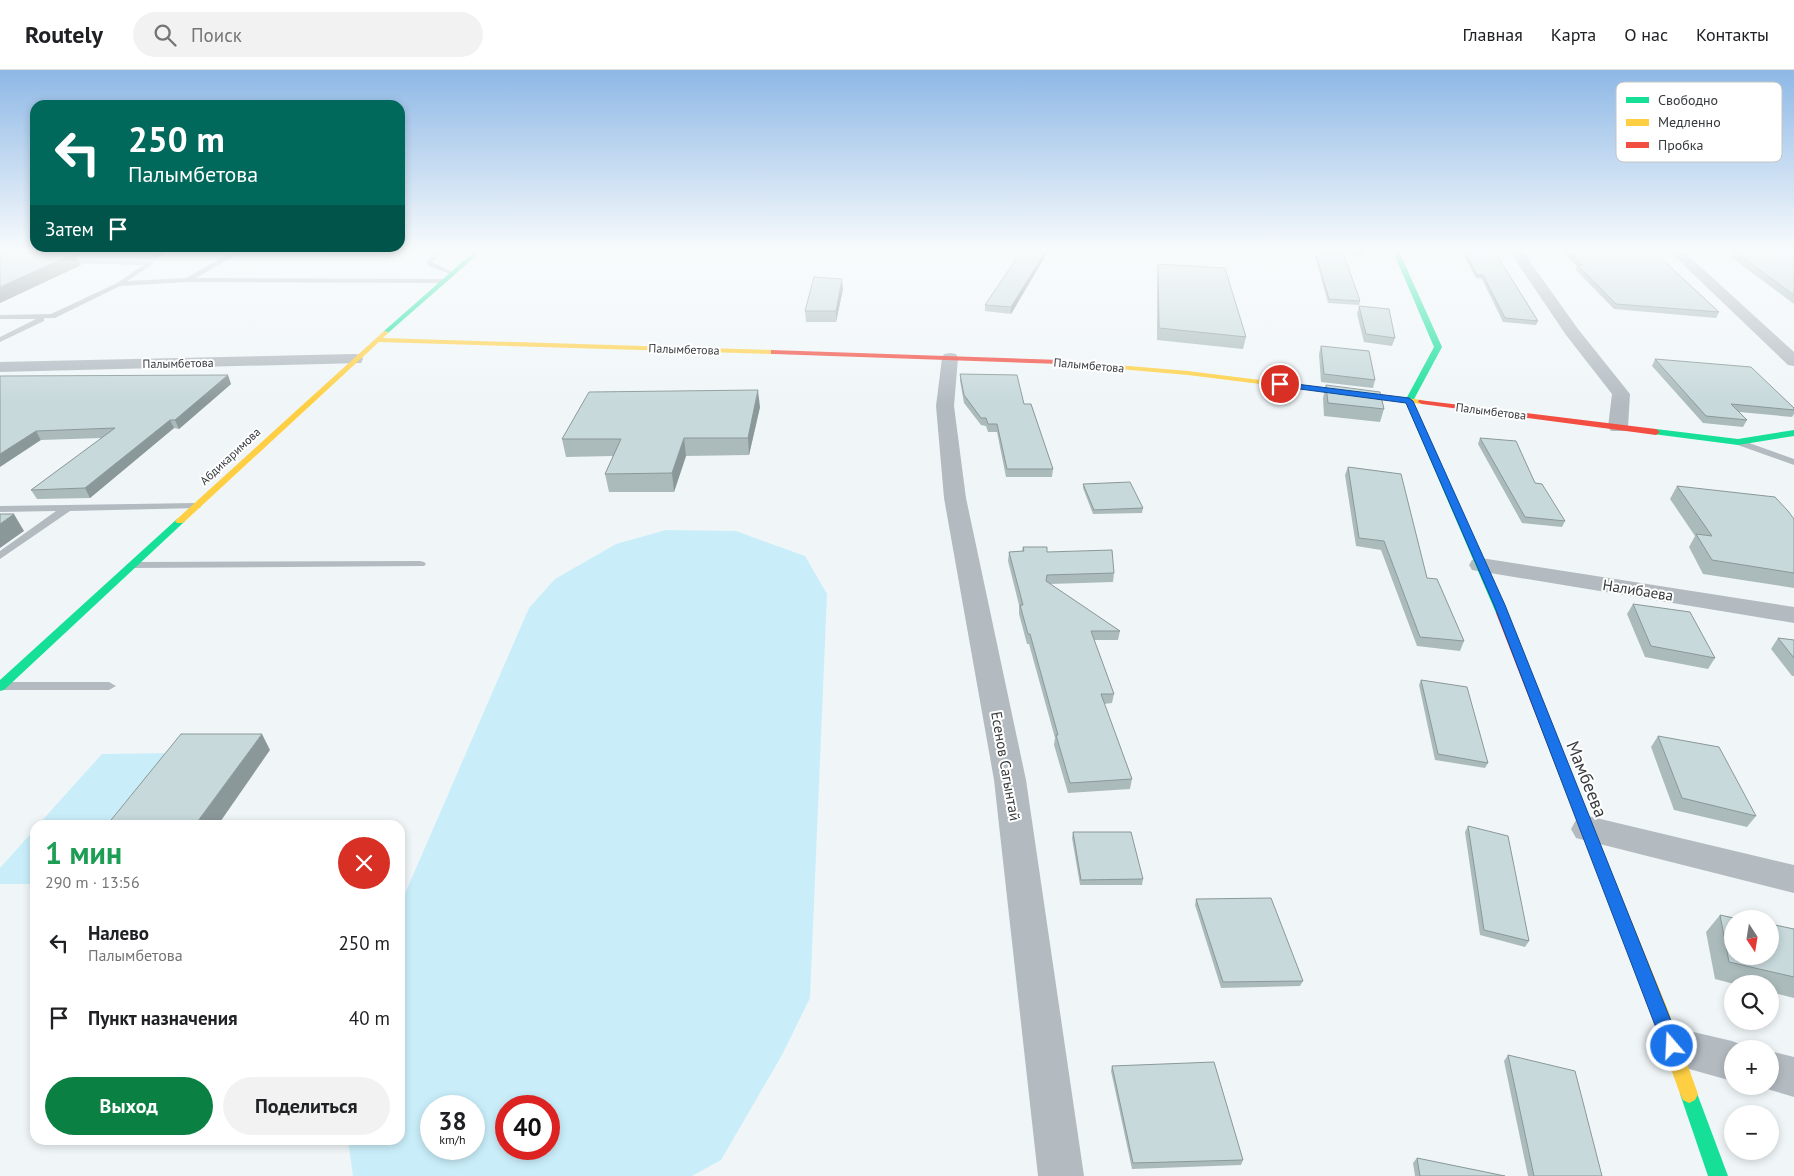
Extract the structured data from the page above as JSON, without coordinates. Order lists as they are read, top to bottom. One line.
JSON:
{"streets":{"street":["Палымбетова","Абдикаримова","Налибаева","Есенов Сагынтай","Мамбеева"]},"crossings":[["Палымбетова","Абдикаримова"],["Палымбетова","Есенов Сагынтай"],["Палымбетова","Мамбеева"],["Налибаева","Мамбеева"]],"legend":["Свободно","Медленно","Пробка"],"north":"bottom","page":{"header":"Routely","search":"Поиск","nav":["Главная","Карта","О нас","Контакты"],"turn":["250 m","Палымбетова"],"then":"Затем","heading":["1 мин","290 m · 13:56"],"list":[{"name":"Налево","note":"Палымбетова","value":"250 m"},{"name":"Пункт назначения","value":"40 m"}],"map_buttons":["+","−"],"buttons":["Выход","Поделиться"],"speed":"38 km/h","limit":"40"}}
